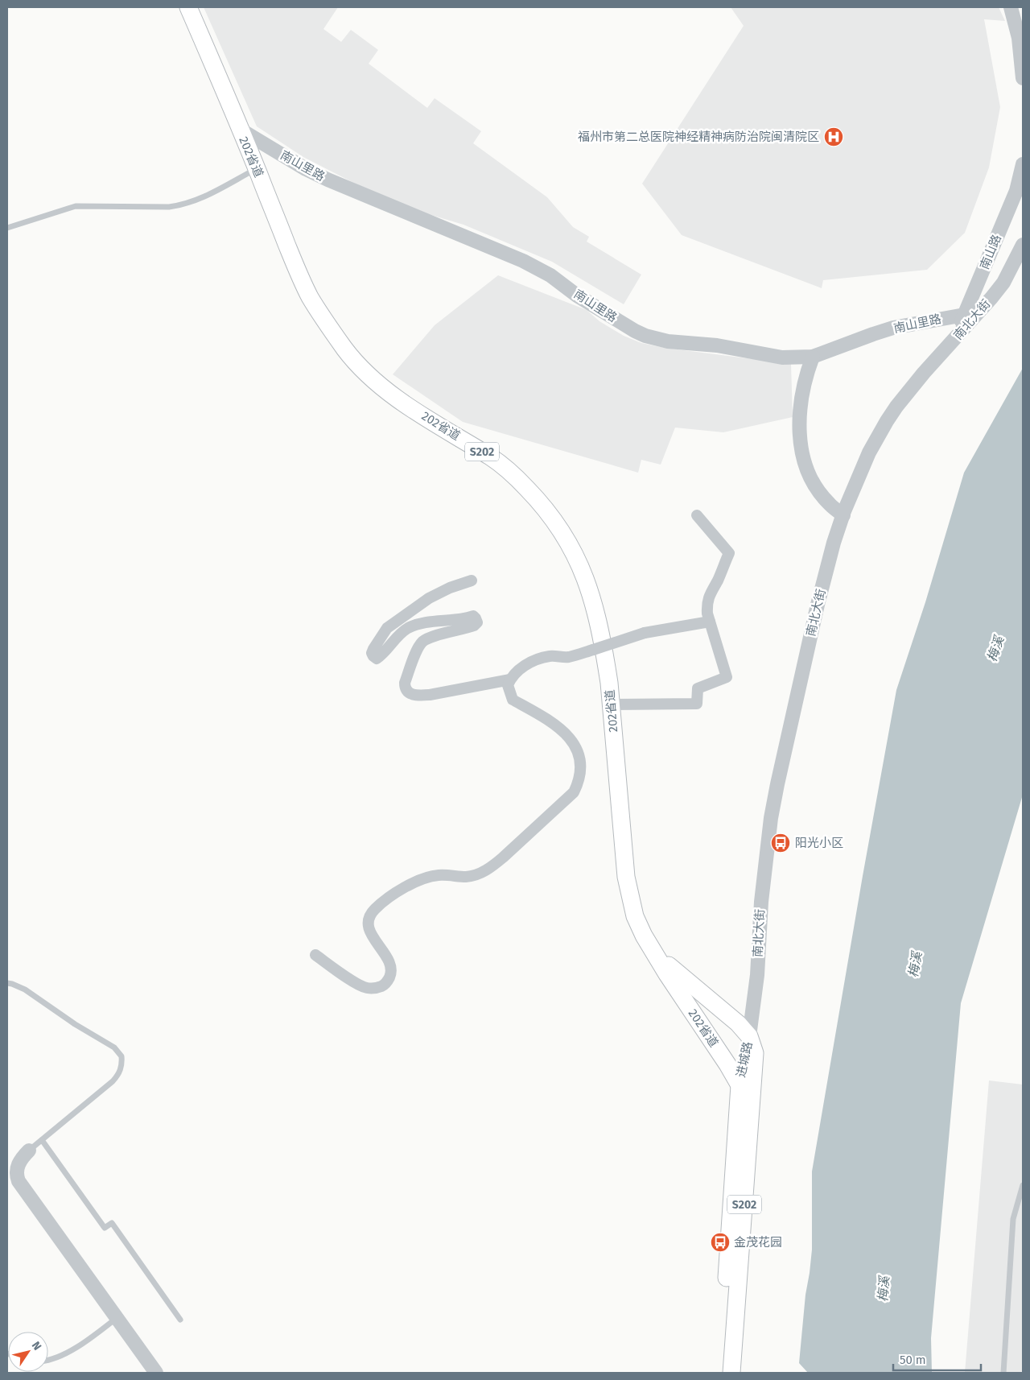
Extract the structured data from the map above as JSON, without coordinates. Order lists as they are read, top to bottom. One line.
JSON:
{"streets":{"main road":["202省道","S202","进城路"],"street":["南山里路","南山路","南北大街"]},"crossings":[["202省道","南山里路"],["202省道","南北大街"],["202省道","进城路"],["南山里路","南山路"],["南山里路","南北大街"],["南山路","南北大街"],["南北大街","进城路"]],"water":["梅溪"],"places":{"hospital":["福州市第二总医院神经精神病防治院闽清院区"],"bus stop":["阳光小区","金茂花园"]},"scale_bar":"50 m","north":"top right"}
